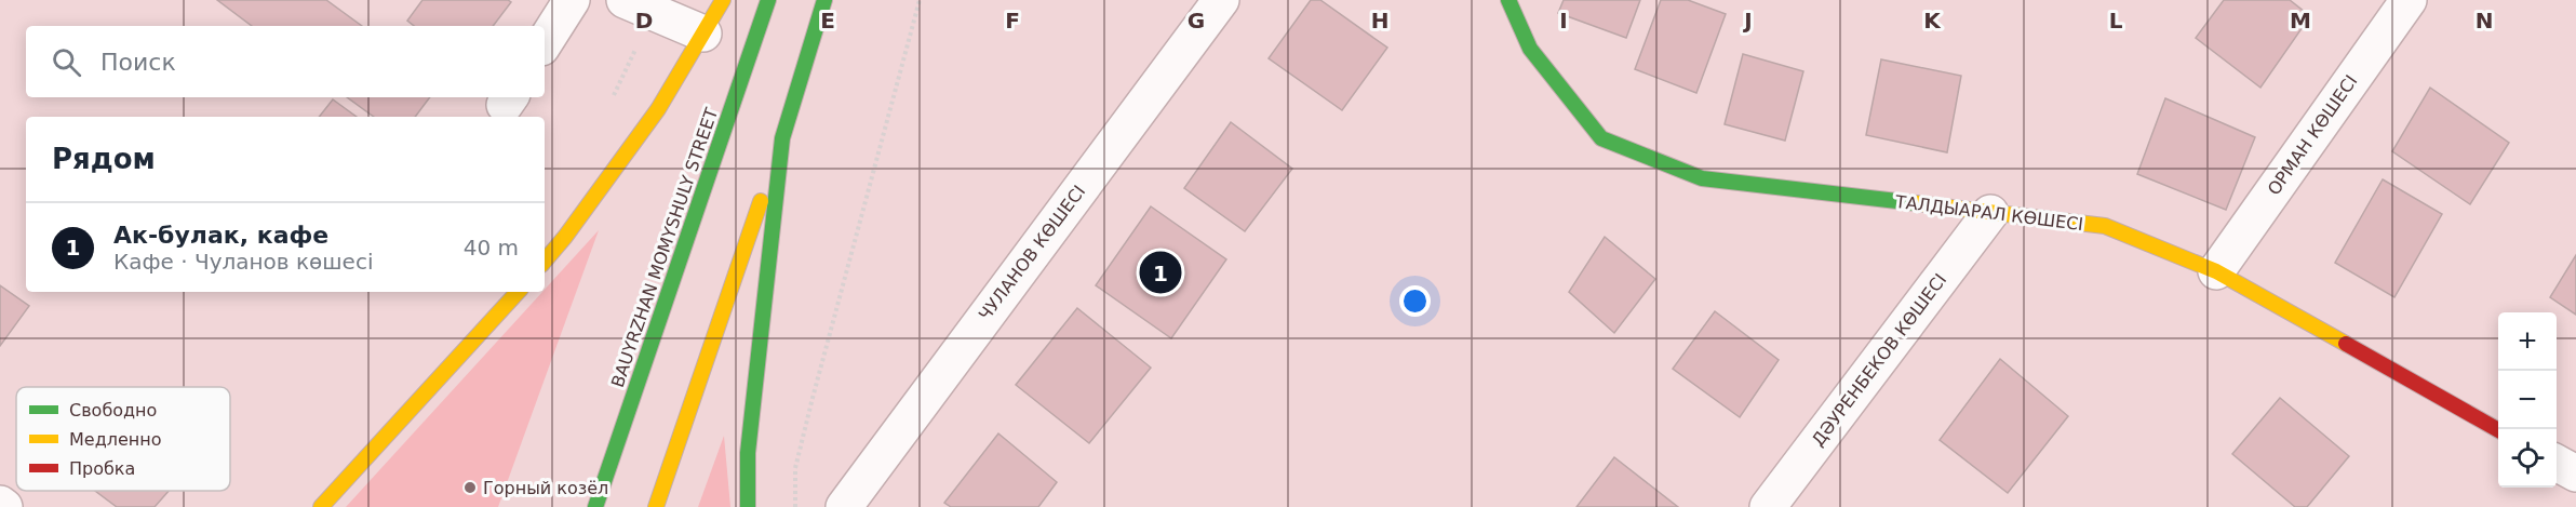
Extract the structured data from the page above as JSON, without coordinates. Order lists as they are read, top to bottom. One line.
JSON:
{"streets":{"main road":["ТАЛДЫАРАЛ КӨШЕСІ","BAUYRZHAN MOMYSHULY STREET"],"street":["ОРМАН КӨШЕСІ","ЧУЛАНОВ КӨШЕСІ","ДӘУРЕНБЕКОВ КӨШЕСІ"]},"crossings":[["ОРМАН КӨШЕСІ","ТАЛДЫАРАЛ КӨШЕСІ"],["ТАЛДЫАРАЛ КӨШЕСІ","ДӘУРЕНБЕКОВ КӨШЕСІ"]],"places":["Горный козёл"],"legend":["Свободно","Медленно","Пробка"],"page":{"search":"Поиск","heading":"Рядом","list":[{"mark":"1","name":"Ак-булак, кафе","note":"Кафе · Чуланов көшесі","value":"40 m"}],"pins":"1","map_buttons":["+","−"]},"grid":{"columns":["D","E","F","G","H","I","J","K","L","M","N"]}}
